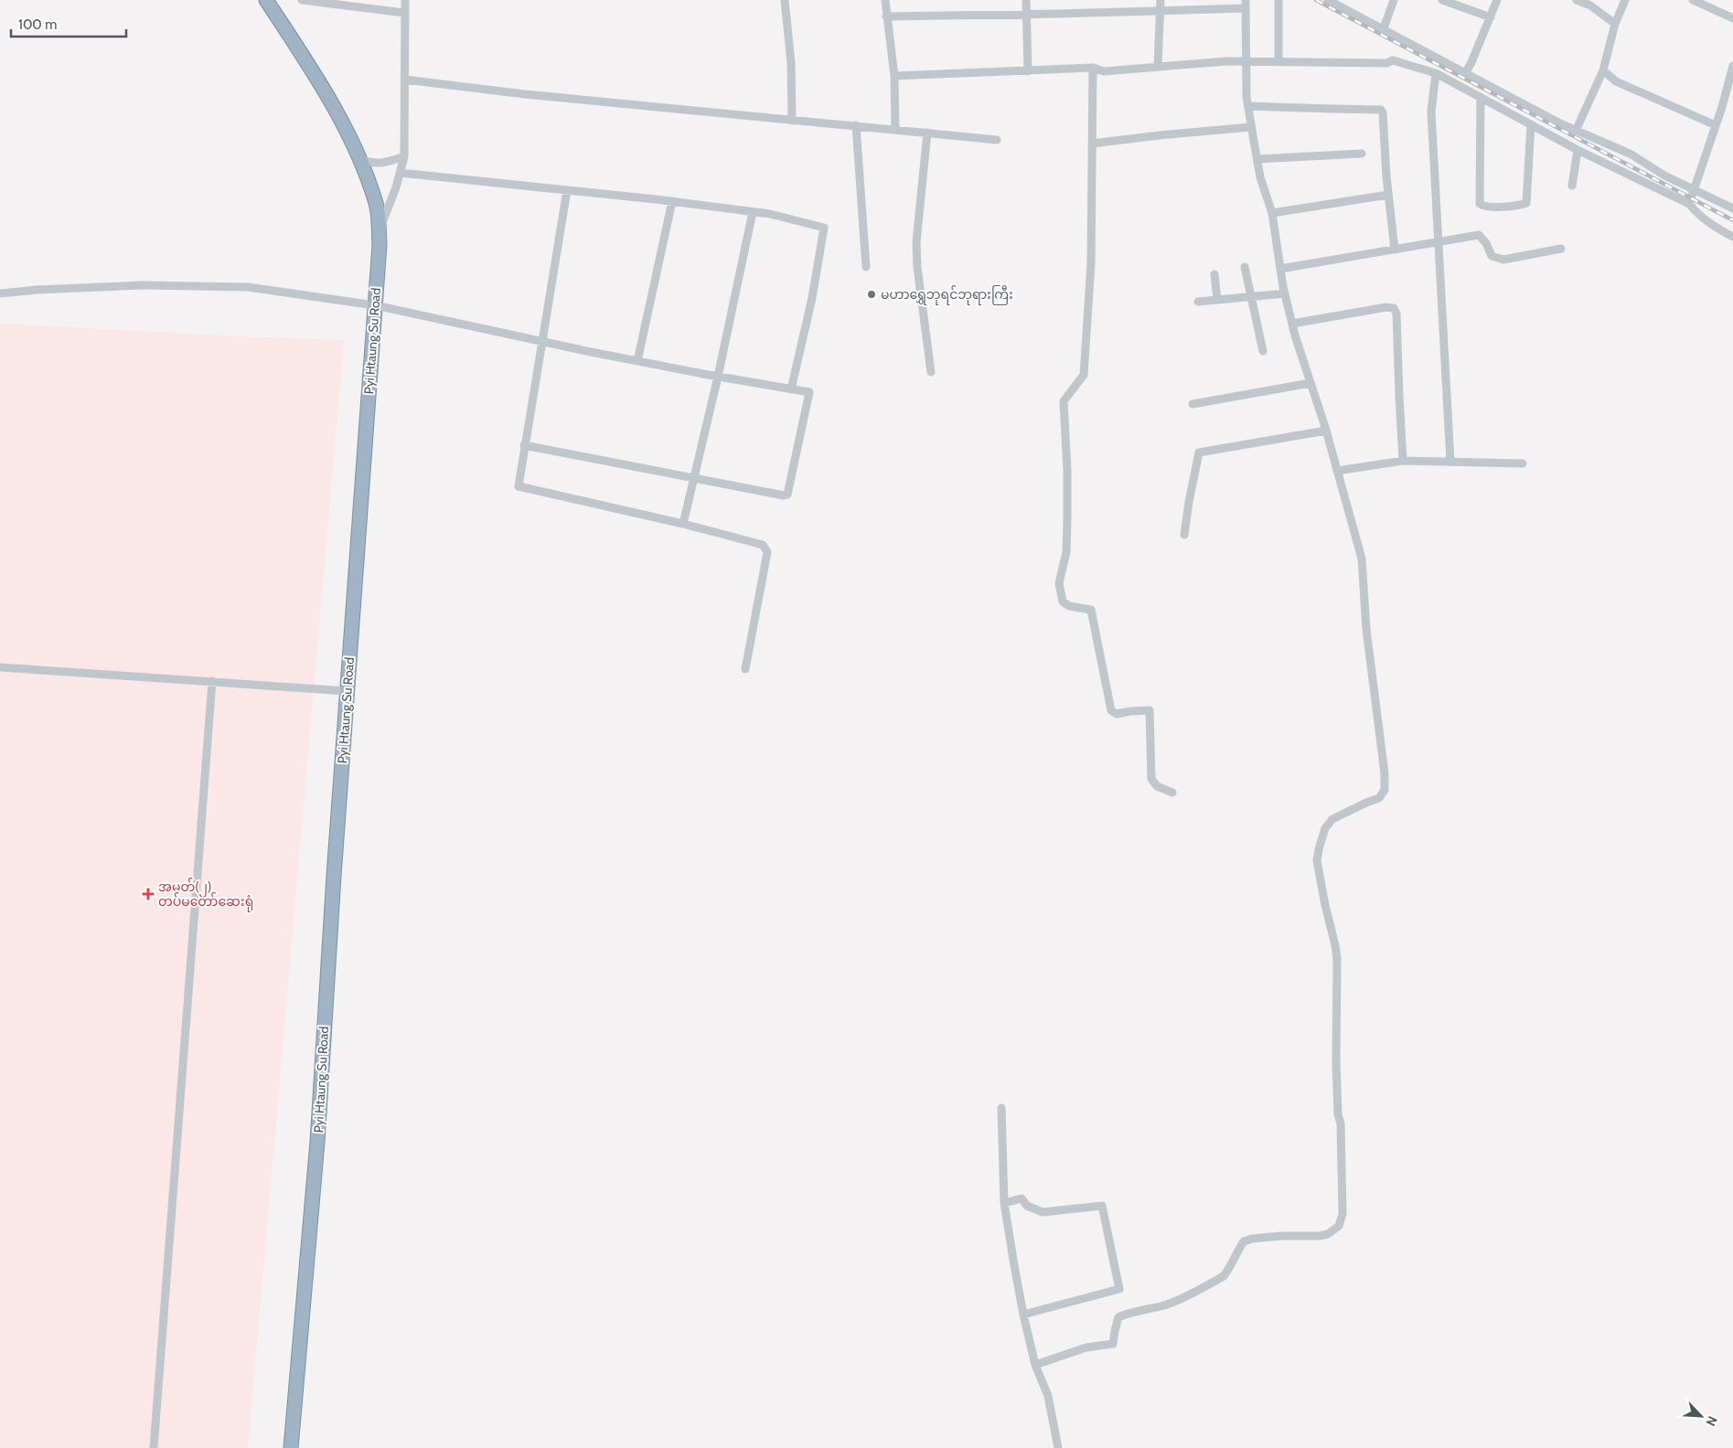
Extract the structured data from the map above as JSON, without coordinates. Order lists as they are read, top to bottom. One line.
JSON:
{"streets":{"highway":["Pyi Htaung Su Road"]},"places":{"other":["မဟာရွှေဘုရင်ဘုရားကြီး"],"health":["အမှတ်(၂) တပ်မတော်ဆေးရုံ"]},"scale_bar":"100 m","north":"bottom right"}
